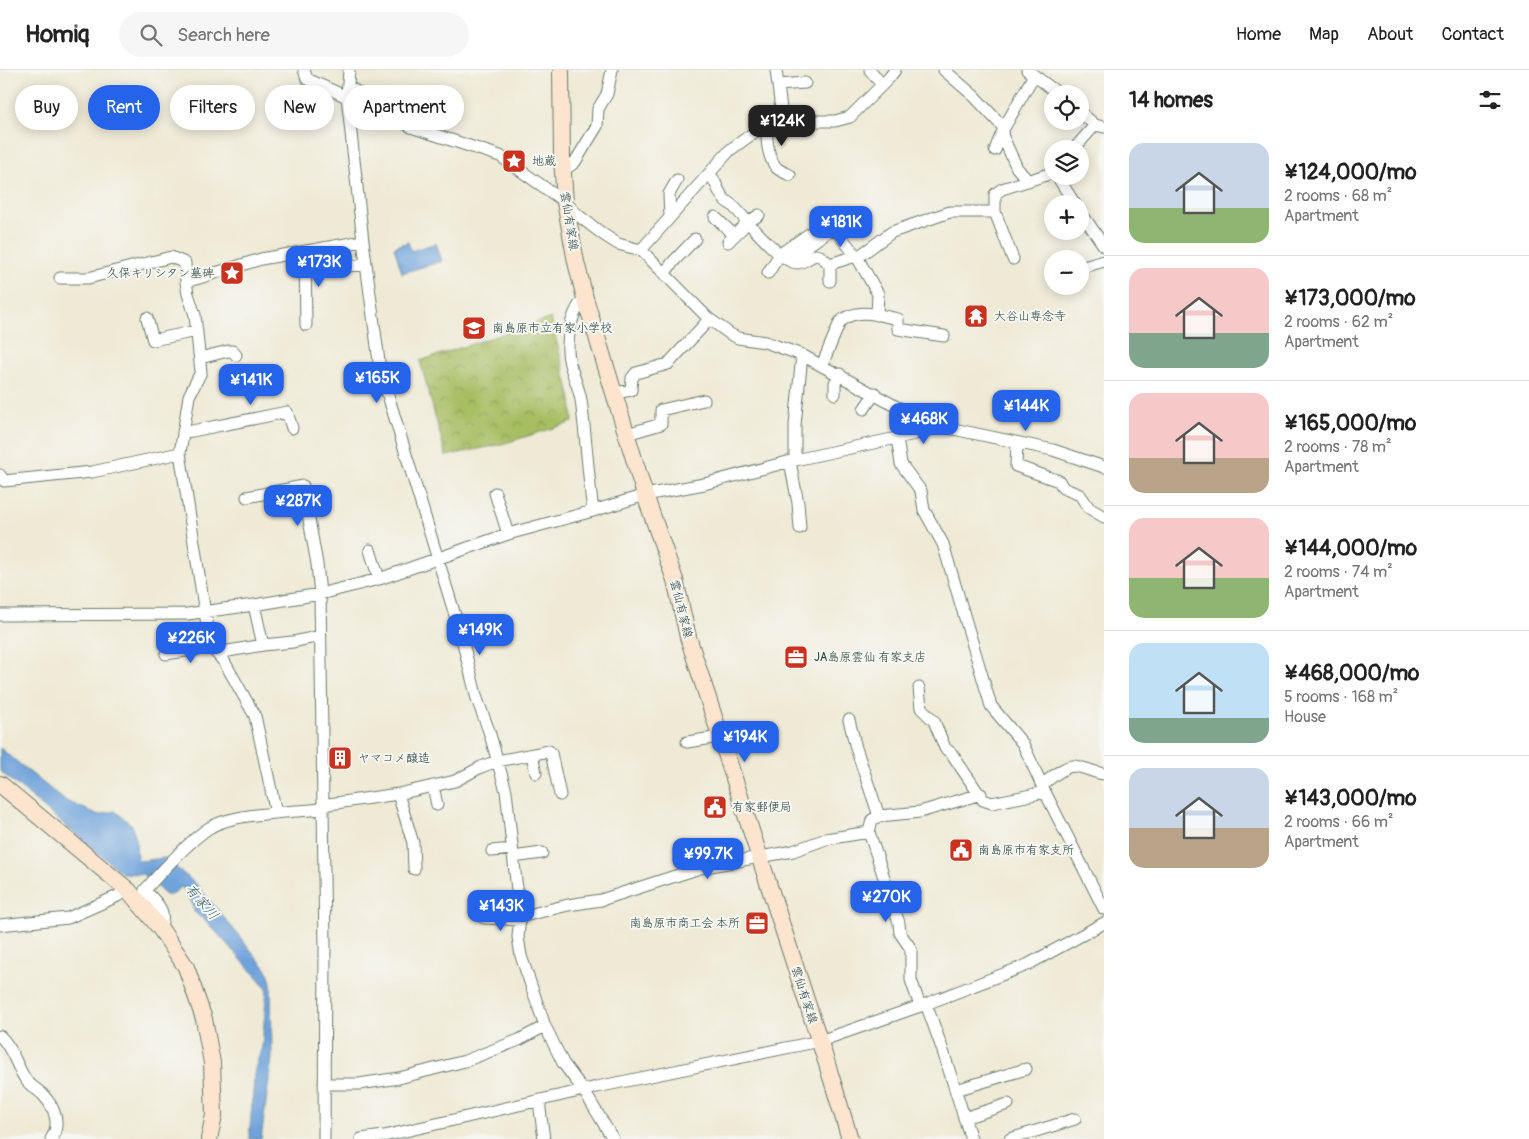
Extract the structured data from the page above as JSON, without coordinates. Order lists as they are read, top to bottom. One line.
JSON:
{"streets":{"main road":["雲仙有家線"]},"water":["有家川"],"places":{"place":["地蔵","久保キリシタン墓碑"],"temple":["大谷山専念寺"],"school or university":["南島原市立有家小学校"],"office":["JA島原雲仙 有家支店","南島原市商工会 本所"],"building":["ヤマコメ醸造"],"public building":["有家郵便局","南島原市有家支所"]},"page":{"header":"Homiq","search":"Search here","nav":["Home","Map","About","Contact"],"heading":"14 homes","map_buttons":["+","−"],"chip":["Buy","Rent","Filters","New","Apartment"],"price":["¥124K","¥181K","¥173K","¥165K","¥141K","¥144K","¥468K","¥287K","¥149K","¥226K","¥194K","¥99.7K","¥270K","¥143K"],"list":[{"name":"¥124,000/mo","note":"2 rooms · 68 m² · Apartment"},{"name":"¥173,000/mo","note":"2 rooms · 62 m² · Apartment"},{"name":"¥165,000/mo","note":"2 rooms · 78 m² · Apartment"},{"name":"¥144,000/mo","note":"2 rooms · 74 m² · Apartment"},{"name":"¥468,000/mo","note":"5 rooms · 168 m² · House"},{"name":"¥143,000/mo","note":"2 rooms · 66 m² · Apartment"}]}}
